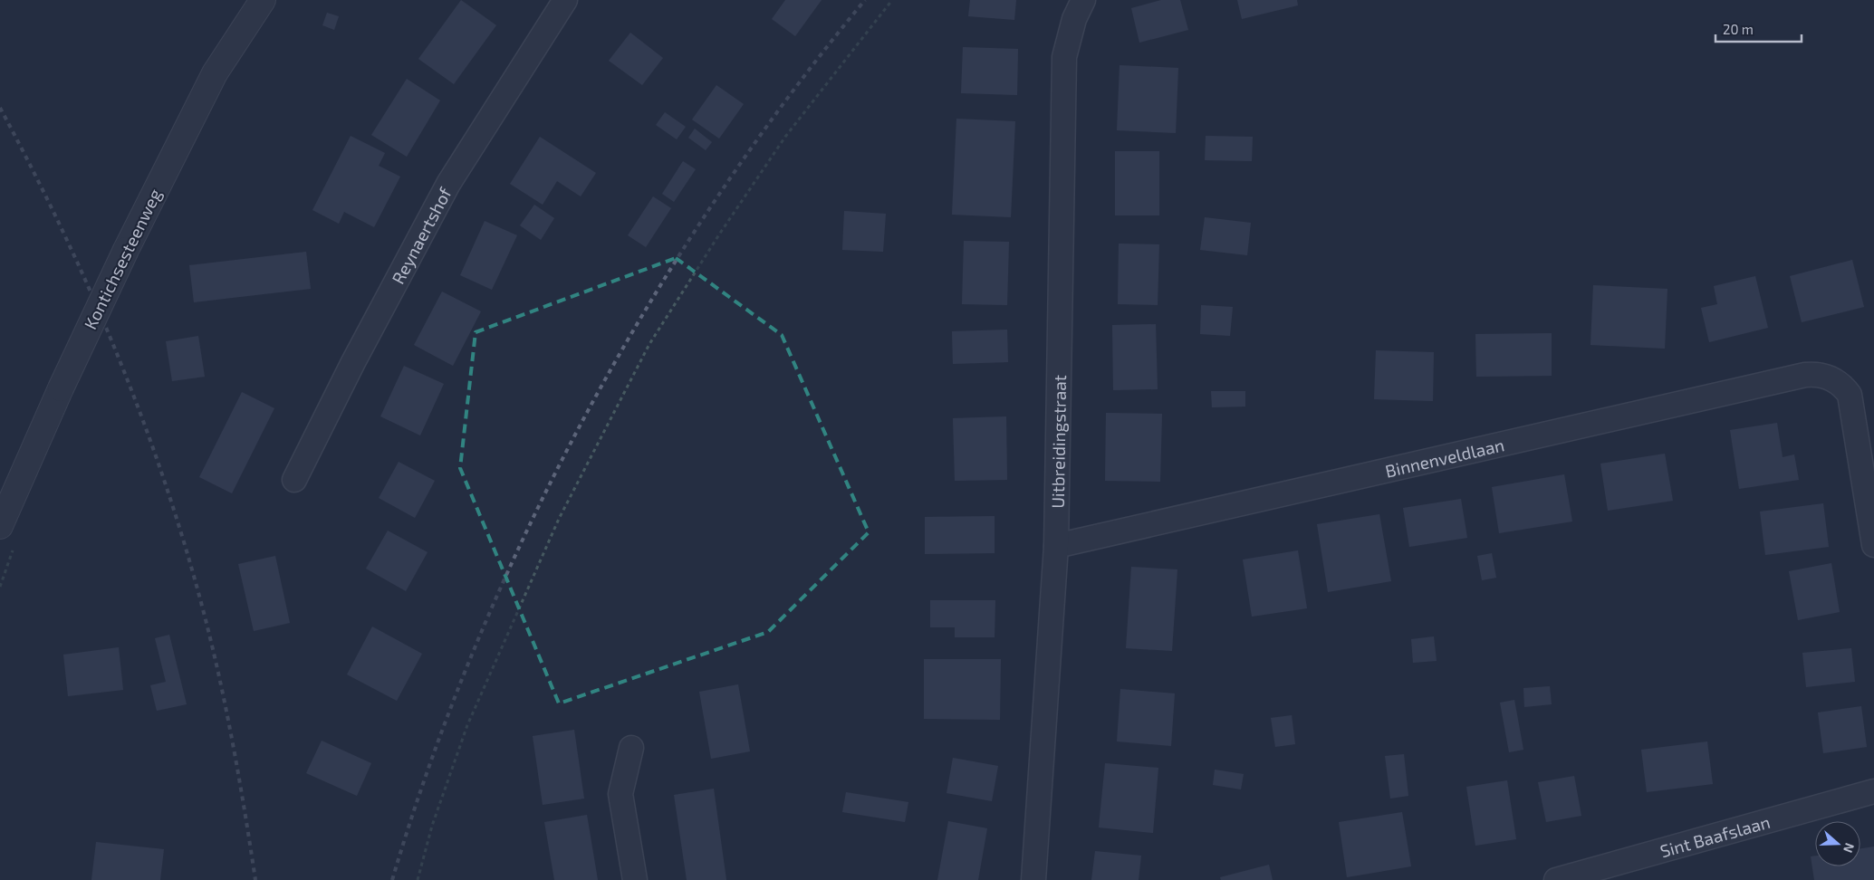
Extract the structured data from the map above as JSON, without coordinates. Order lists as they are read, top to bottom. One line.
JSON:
{"streets":{"street":["Reynaertshof","Kontichsesteenweg","Uitbreidingstraat","Binnenveldlaan","Sint Baafslaan"]},"crossings":[["Uitbreidingstraat","Binnenveldlaan"]],"scale_bar":"20 m","north":"right"}
